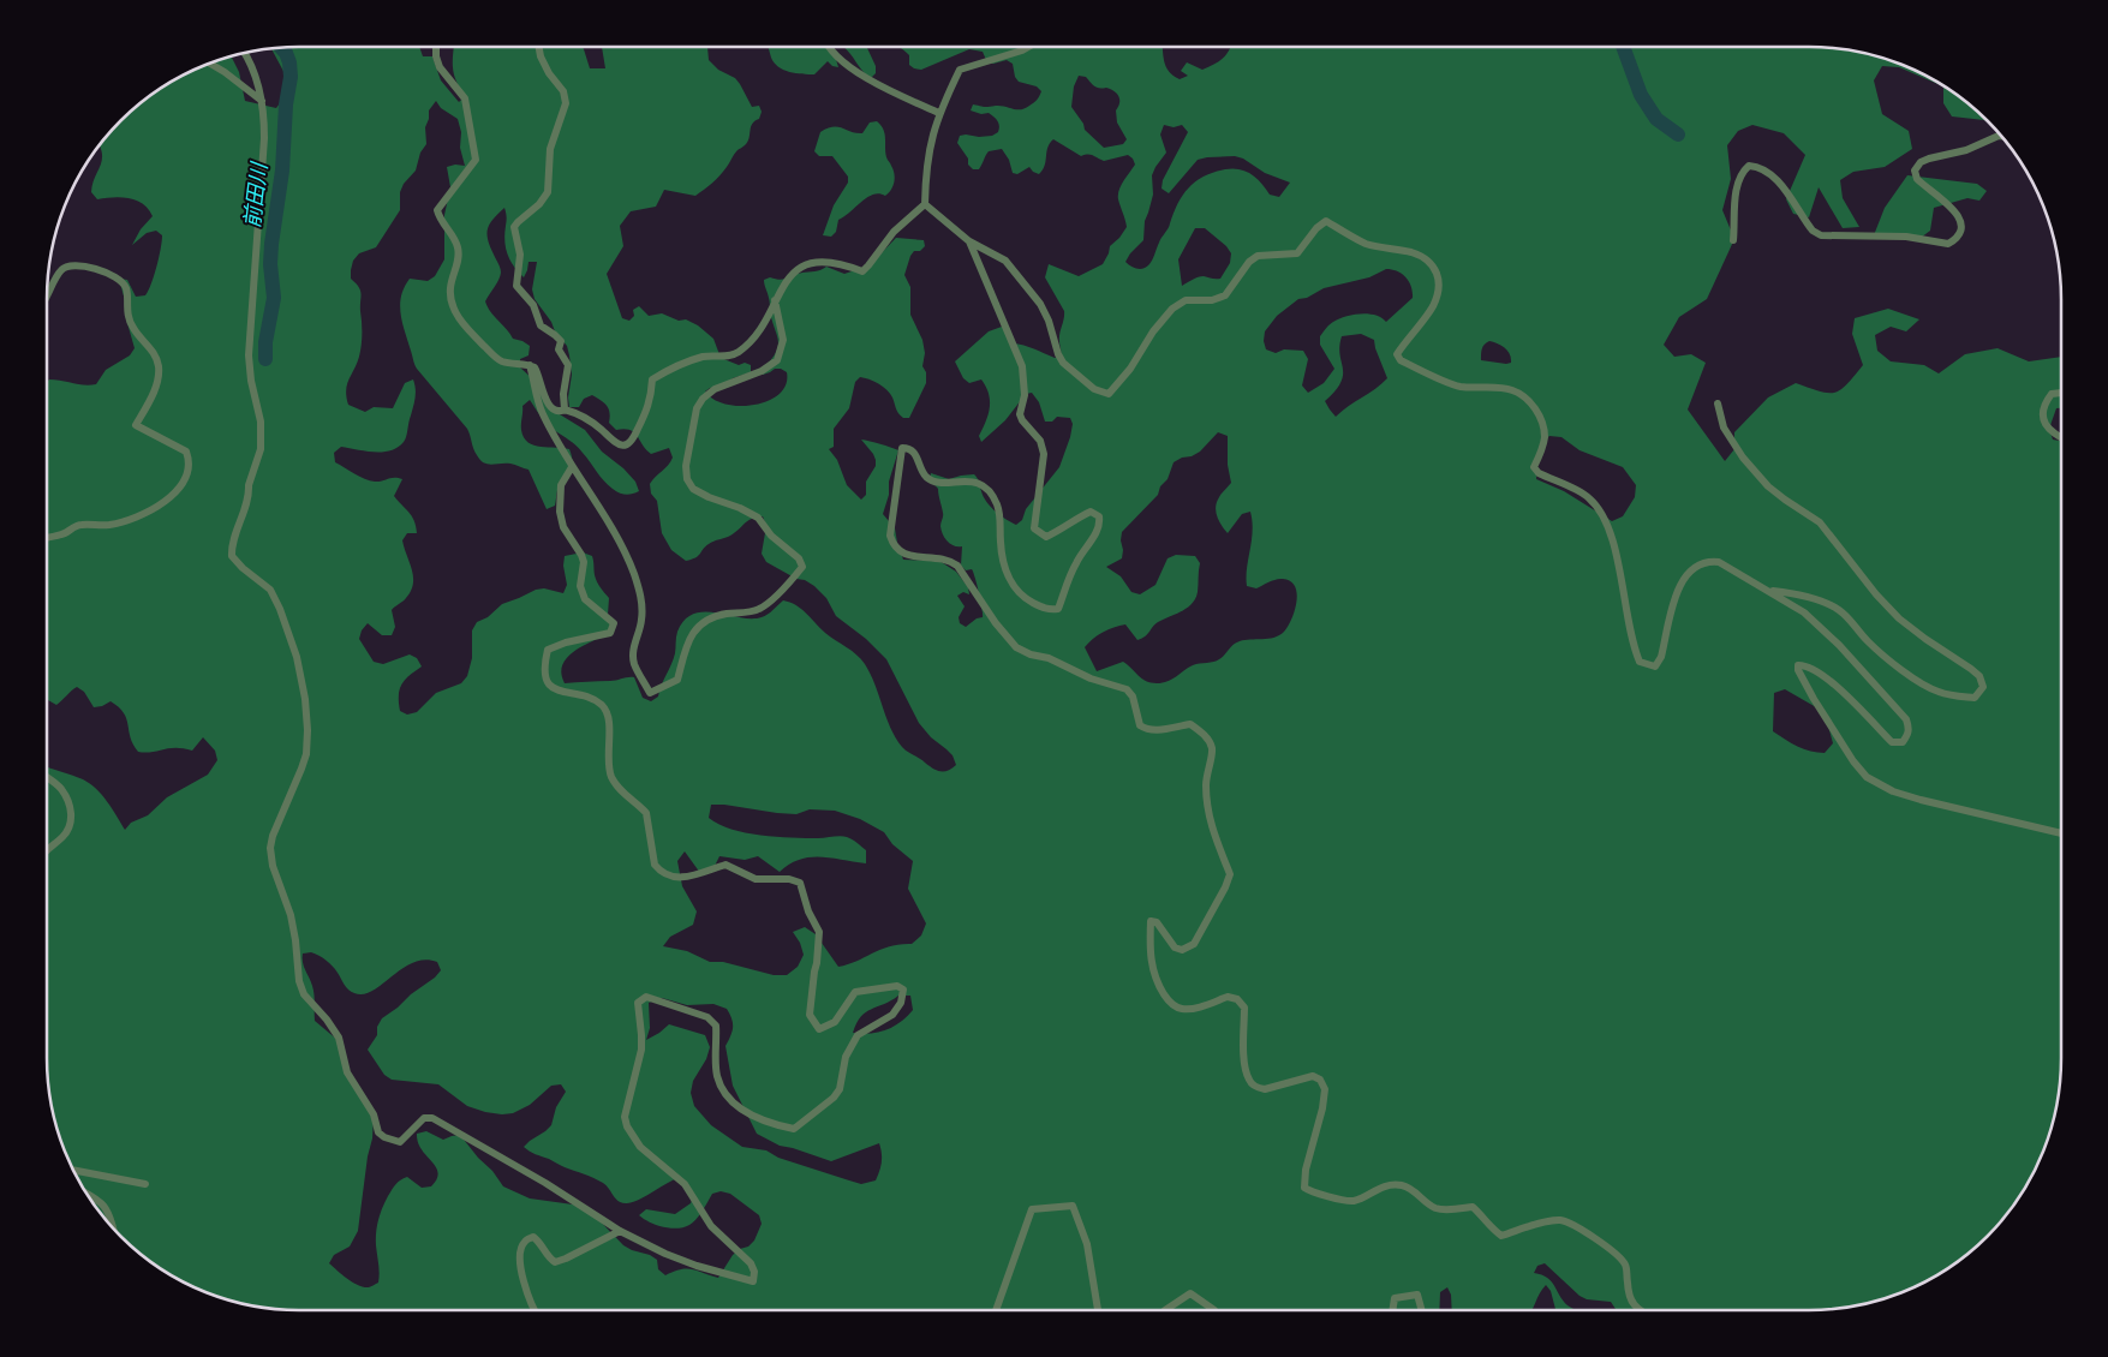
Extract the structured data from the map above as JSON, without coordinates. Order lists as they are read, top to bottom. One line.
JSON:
{"water":["前田川"]}
